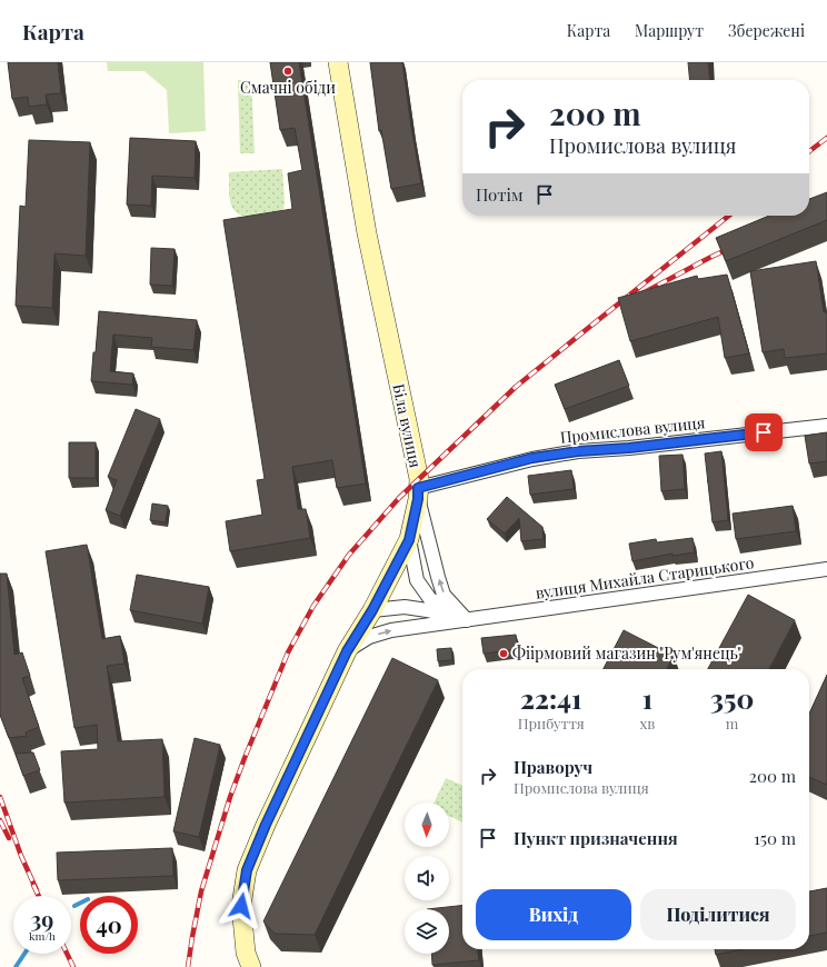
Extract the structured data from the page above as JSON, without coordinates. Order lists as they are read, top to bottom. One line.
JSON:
{"streets":{"street":["Біла вулиця","Промислова вулиця","вулиця Михайла Старицького"]},"crossings":[["Біла вулиця","Промислова вулиця"],["Біла вулиця","вулиця Михайла Старицького"]],"places":["Смачні обіди","Фіірмовий магазин \"Рум'янець\""],"north":"bottom","page":{"header":"Карта","nav":["Карта","Маршрут","Збережені"],"turn":["200 m","Промислова вулиця"],"then":"Потім","eta":["22:41","Прибуття","1","хв","350","m"],"list":[{"name":"Праворуч","note":"Промислова вулиця","value":"200 m"},{"name":"Пункт призначення","value":"150 m"}],"buttons":["Вихід","Поділитися"],"speed":"39 km/h","limit":"40"}}
